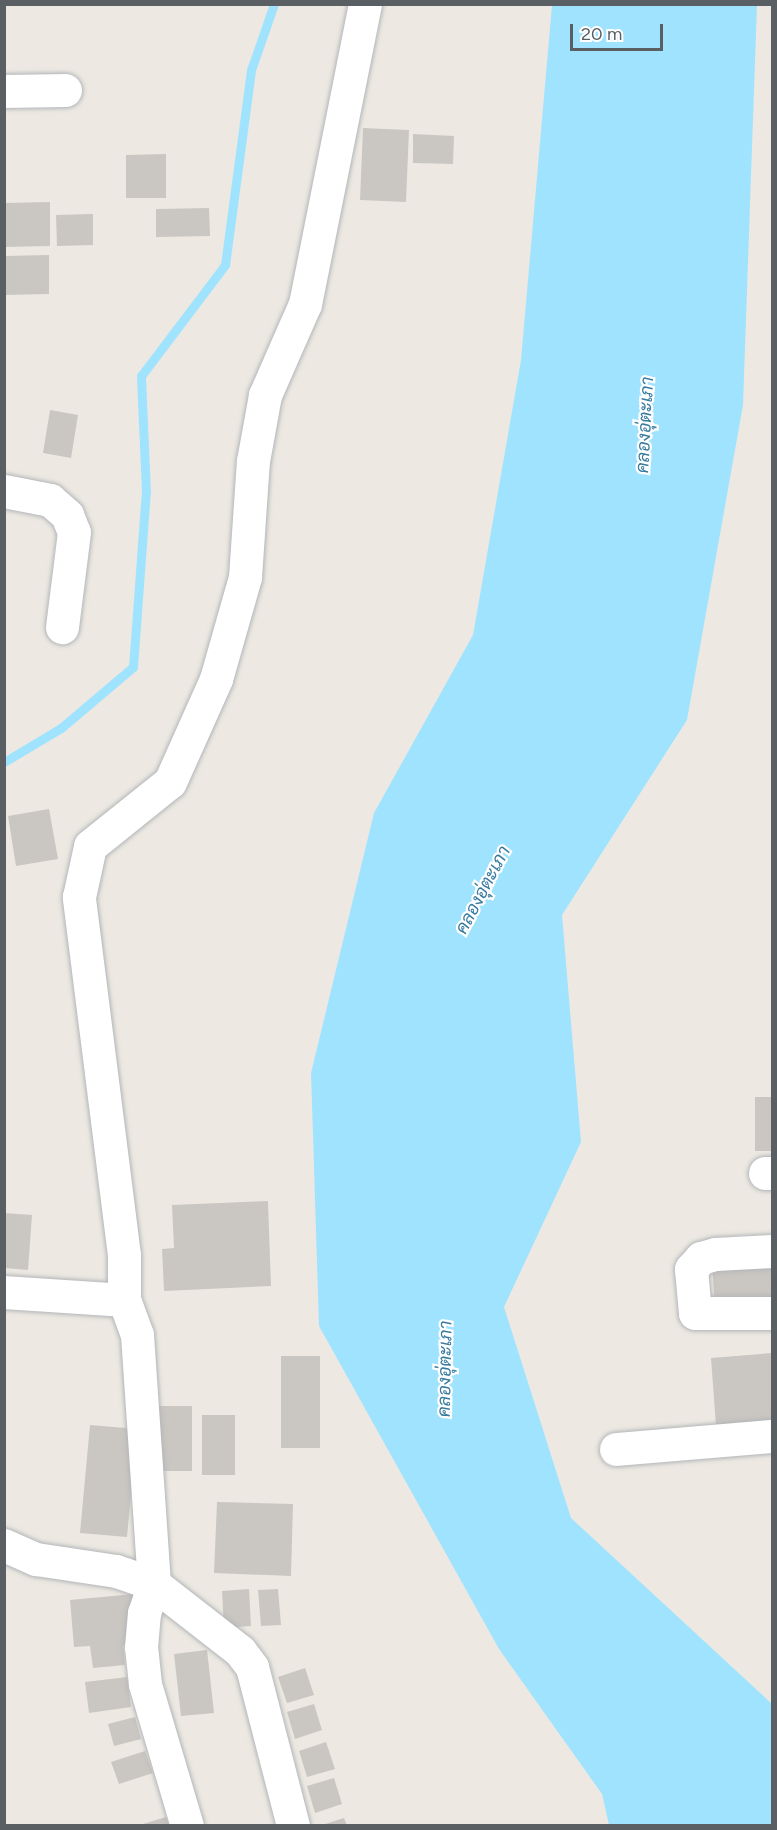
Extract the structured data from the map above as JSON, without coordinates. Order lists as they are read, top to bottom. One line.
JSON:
{"water":["คลองอุ่ตะเภา"],"scale_bar":"20 m"}
